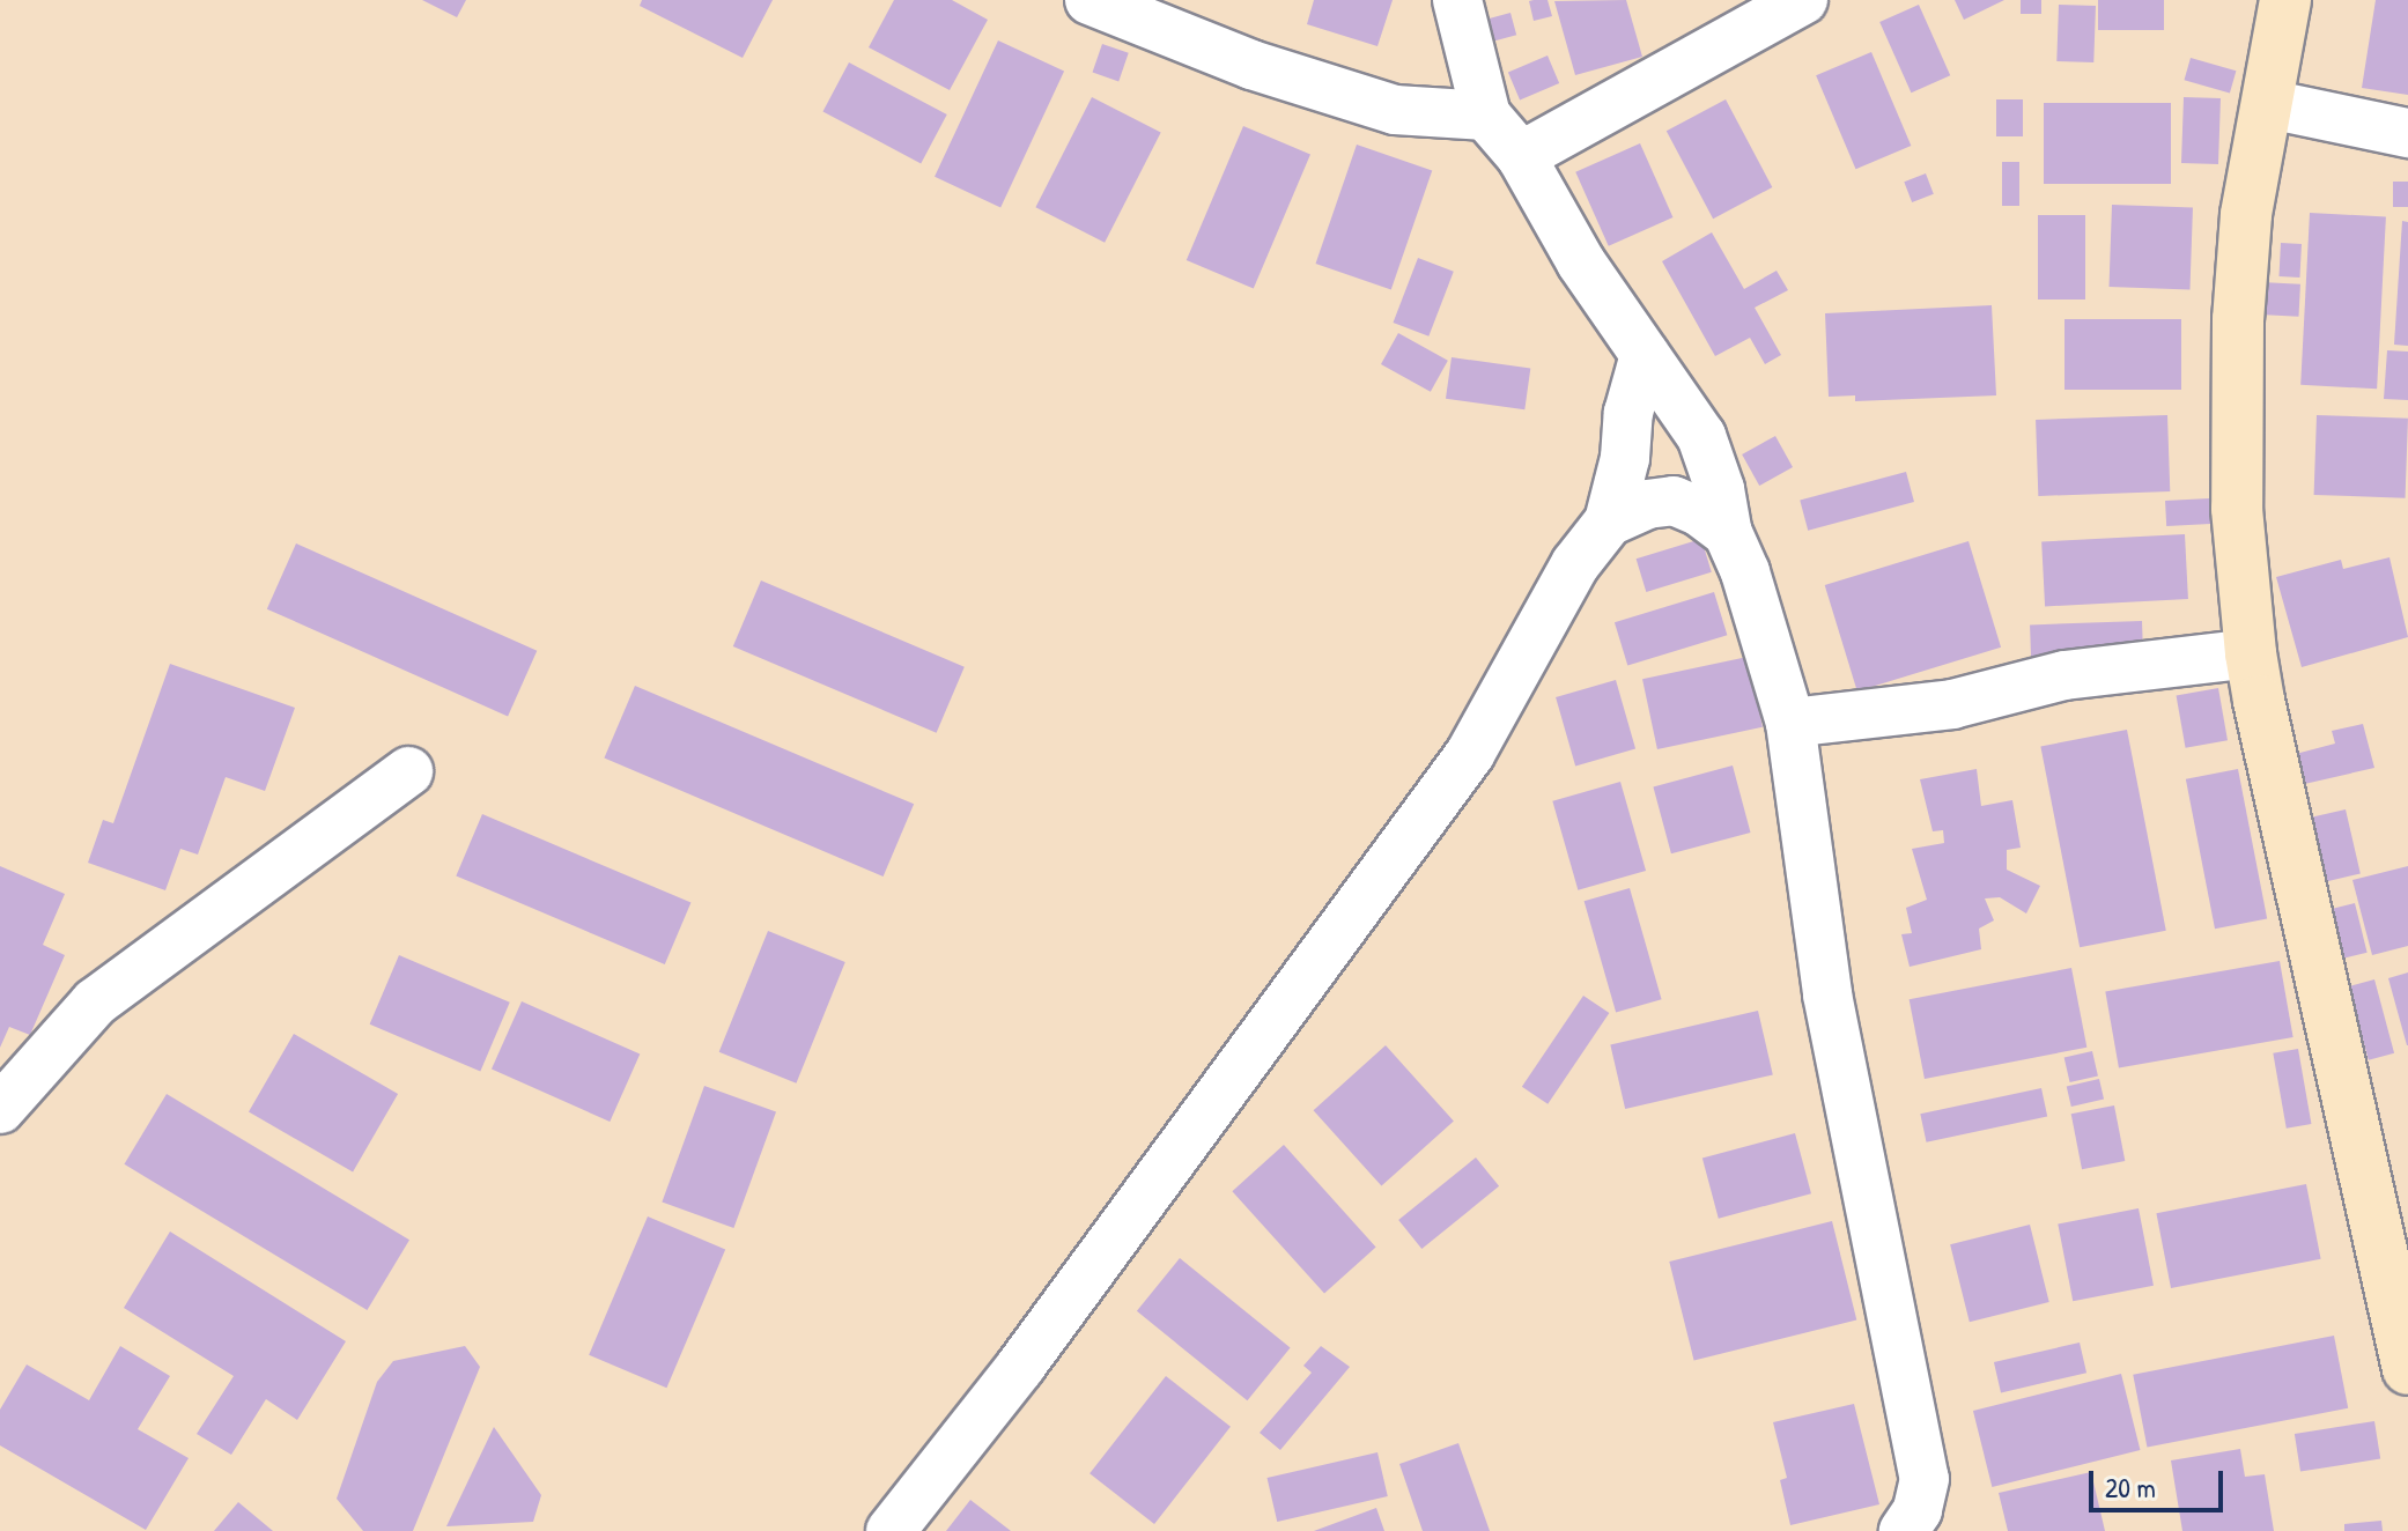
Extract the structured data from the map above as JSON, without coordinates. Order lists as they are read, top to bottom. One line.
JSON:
{"scale_bar":"20 m"}
